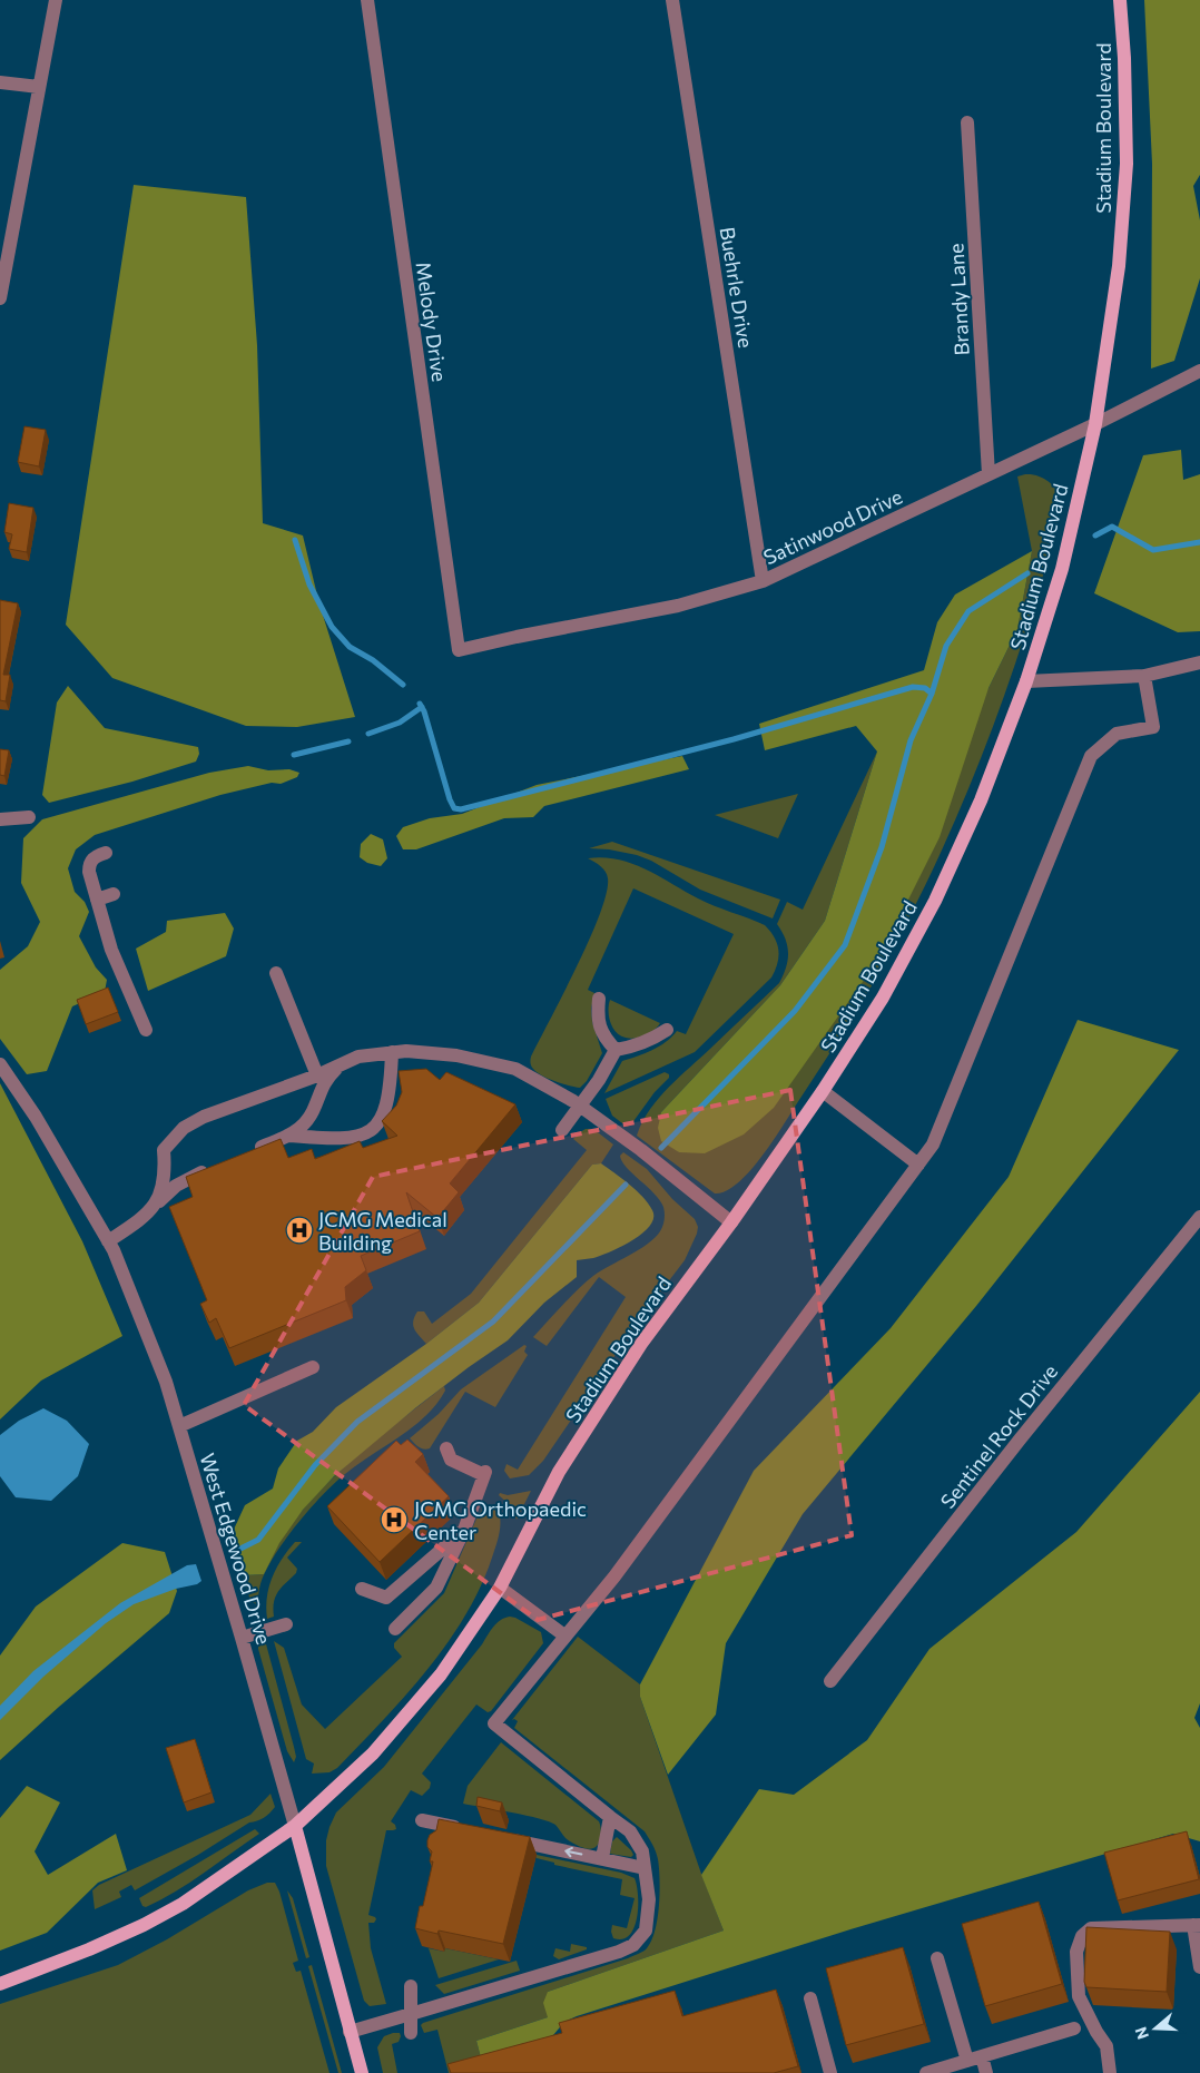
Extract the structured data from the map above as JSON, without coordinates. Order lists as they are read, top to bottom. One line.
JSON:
{"streets":{"main road":["Stadium Boulevard","West Edgewood Drive"],"street":["Buehrle Drive","Brandy Lane","Melody Drive","Satinwood Drive","Sentinel Rock Drive"]},"crossings":[["Stadium Boulevard","Satinwood Drive"],["Stadium Boulevard","West Edgewood Drive"],["Buehrle Drive","Satinwood Drive"],["Brandy Lane","Satinwood Drive"],["Melody Drive","Satinwood Drive"]],"places":{"hospital":["JCMG Medical Building","JCMG Orthopaedic Center"]},"north":"left"}
